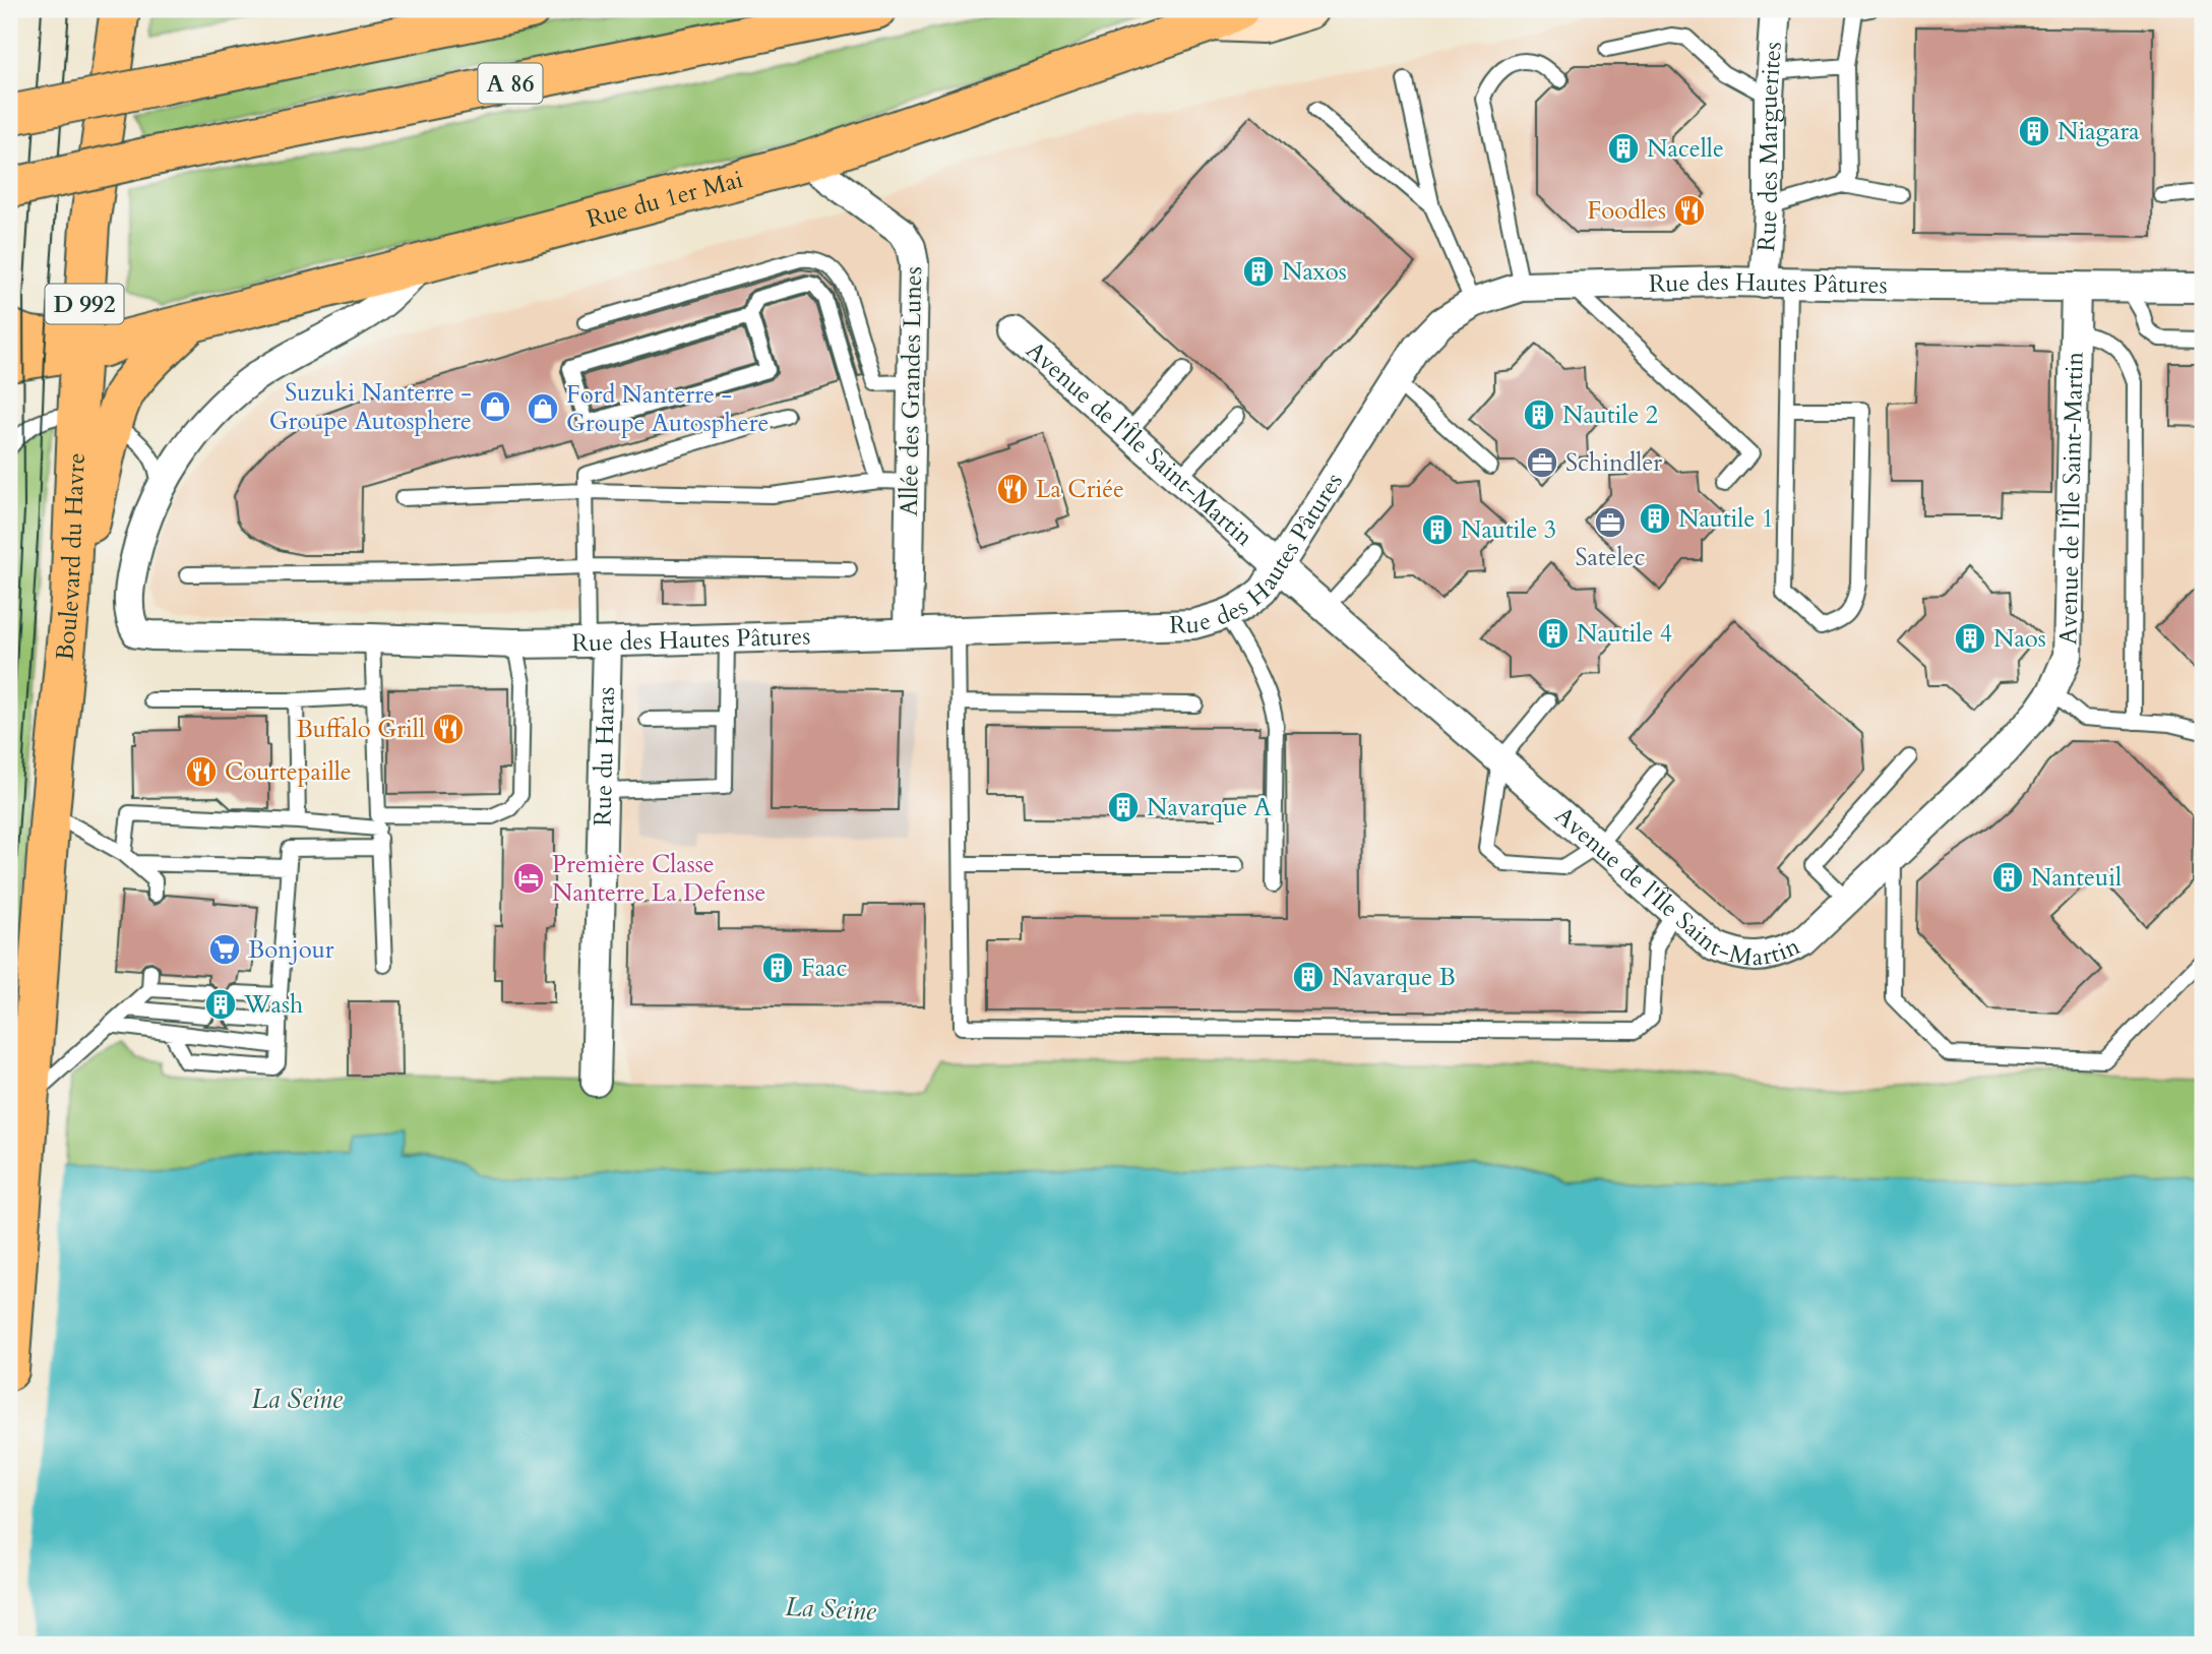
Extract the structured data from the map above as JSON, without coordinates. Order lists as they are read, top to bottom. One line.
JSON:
{"streets":{"main road":["A 86","Rue du 1er Mai","D 992","Boulevard du Havre"],"street":["Rue des Marguerites","Rue des Hautes Pâtures","Allée des Grandes Lunes","Avenue de l'Île Saint-Martin","Rue du Haras"]},"crossings":[["Rue des Marguerites","Rue des Hautes Pâtures"],["Rue du 1er Mai","D 992"],["Rue du 1er Mai","Allée des Grandes Lunes"],["Rue des Hautes Pâtures","Allée des Grandes Lunes"],["Rue des Hautes Pâtures","Avenue de l'Île Saint-Martin"],["Rue des Hautes Pâtures","Rue du Haras"],["D 992","Boulevard du Havre"]],"water":["La Seine"],"places":{"building":["Niagara","Nacelle","Naxos","Nautile 2","Nautile 1","Nautile 3","Nautile 4","Naos","Navarque A","Nanteuil","Faac","Navarque B","Wash"],"restaurant":["Foodles","La Criée","Buffalo Grill","Courtepaille"],"shop":["Suzuki Nanterre - Groupe Autosphere","Ford Nanterre - Groupe Autosphere"],"office":["Schindler","Satelec"],"hotel":["Première Classe Nanterre La Defense"],"supermarket":["Bonjour"]}}
